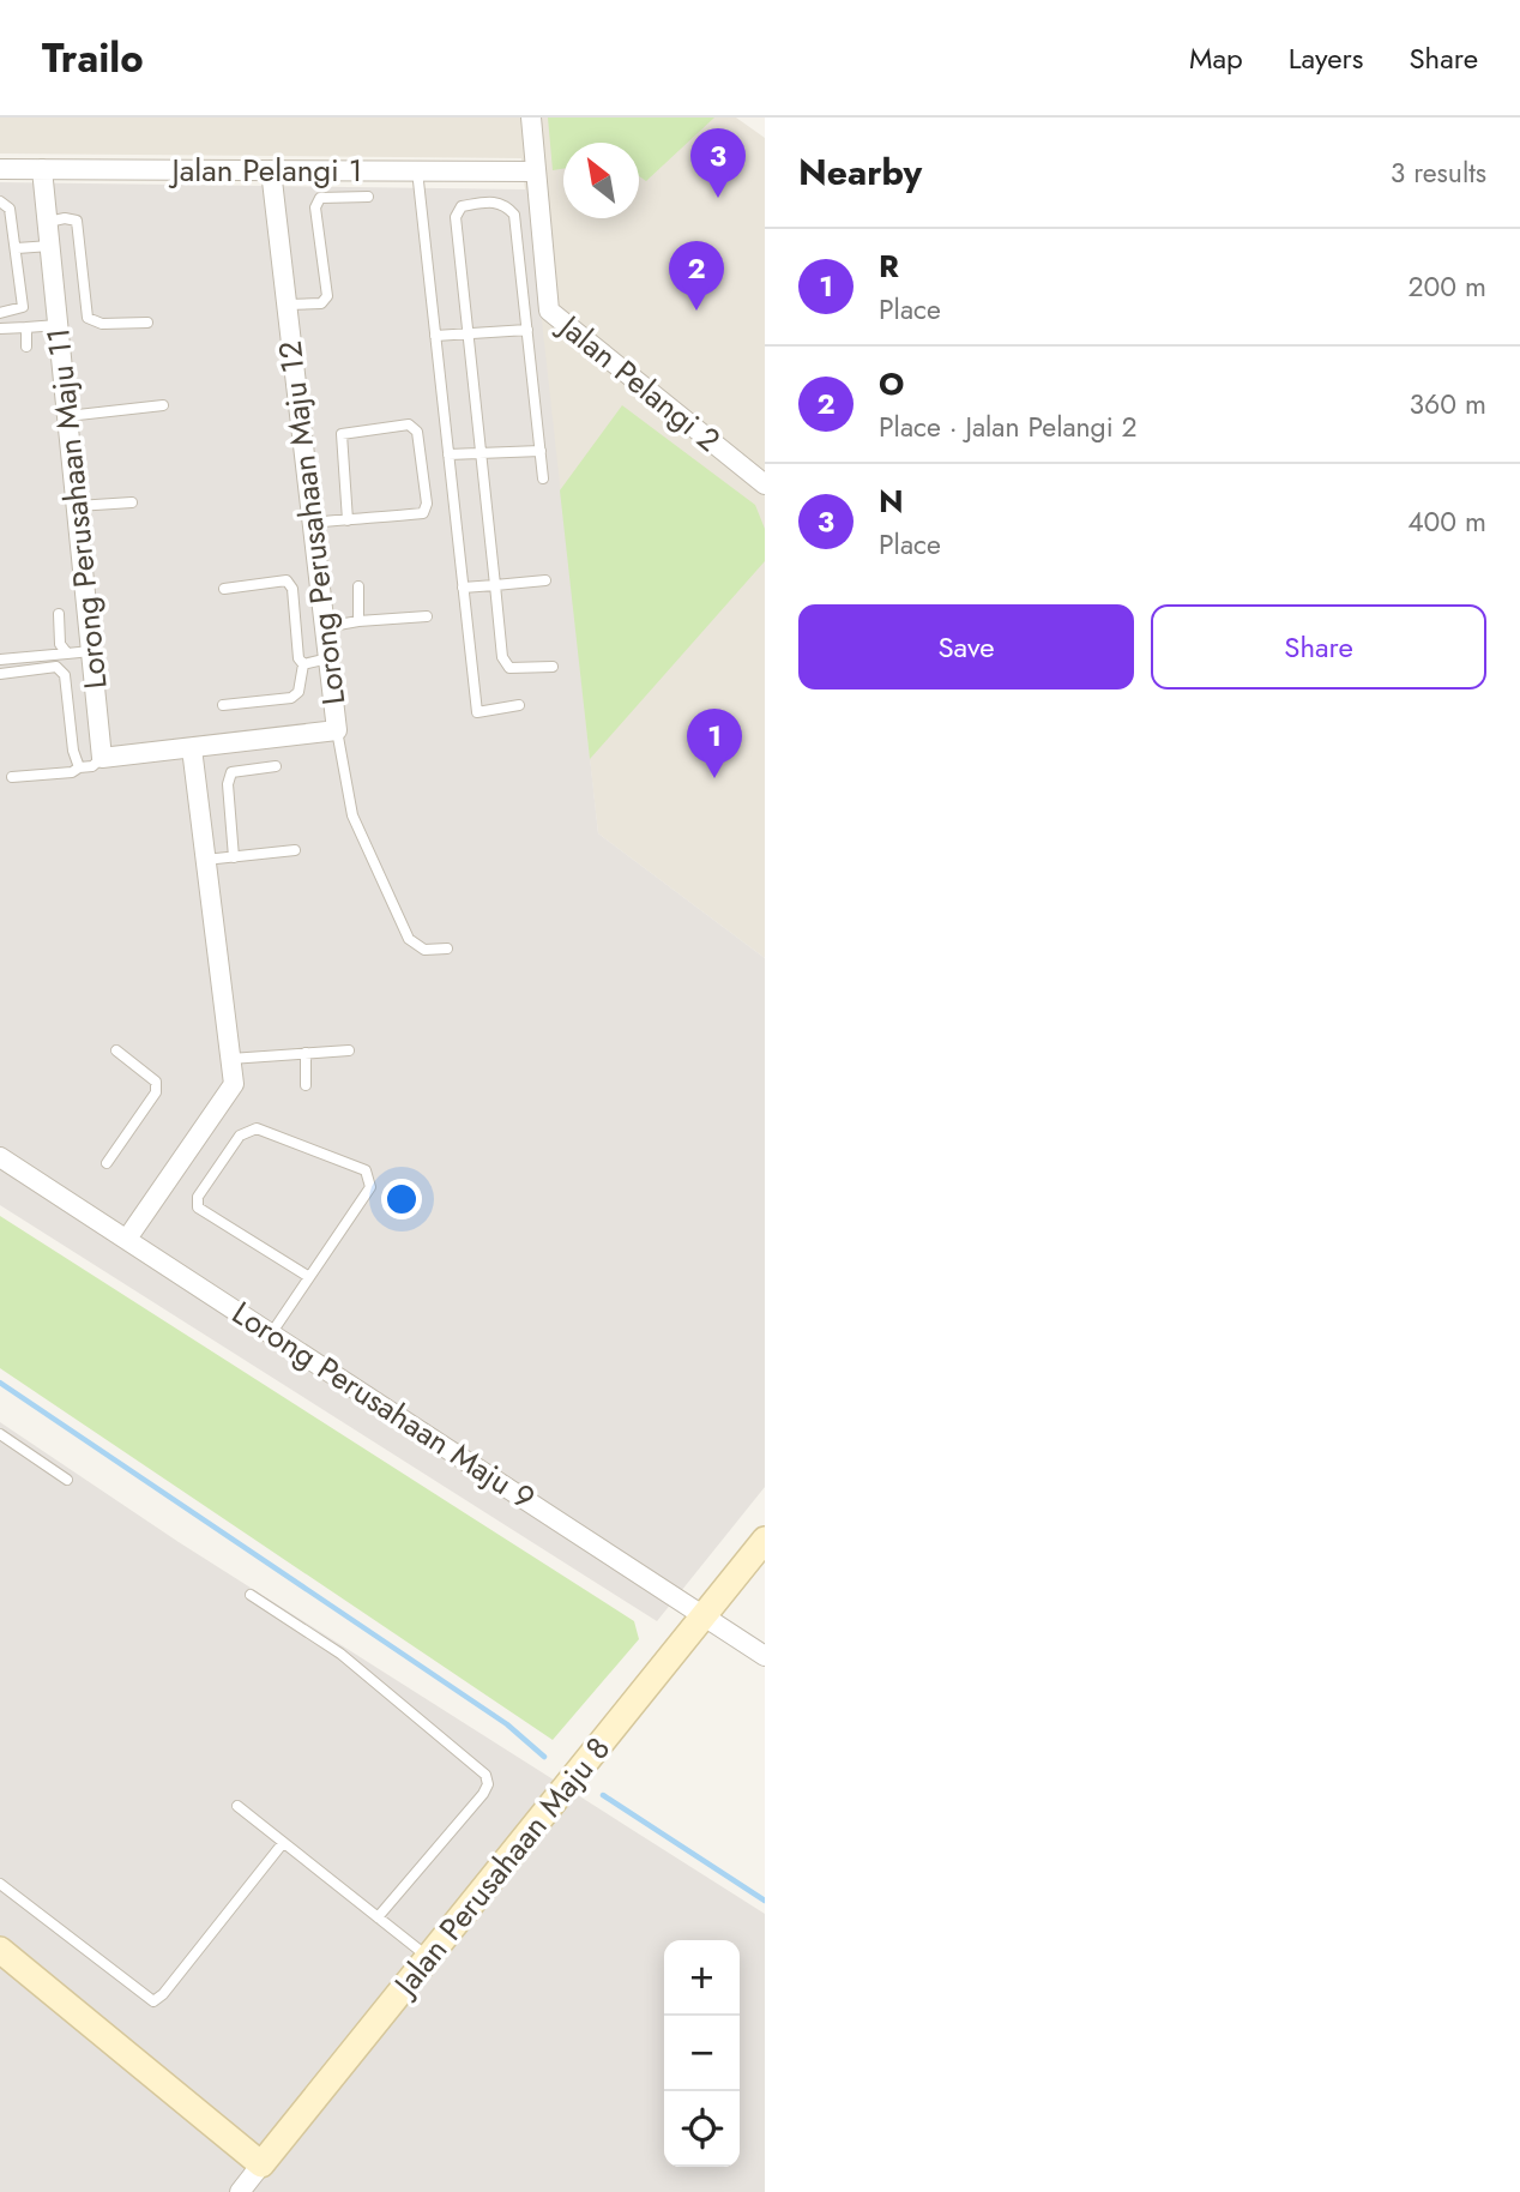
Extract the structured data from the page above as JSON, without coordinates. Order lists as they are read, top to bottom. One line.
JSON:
{"streets":{"street":["Jalan Pelangi 1","Jalan Pelangi 2","Lorong Perusahaan Maju 11","Lorong Perusahaan Maju 12","Lorong Perusahaan Maju 9","Jalan Perusahaan Maju 8"]},"crossings":[["Jalan Pelangi 1","Jalan Pelangi 2"],["Jalan Pelangi 1","Lorong Perusahaan Maju 11"],["Jalan Pelangi 1","Lorong Perusahaan Maju 12"],["Lorong Perusahaan Maju 9","Jalan Perusahaan Maju 8"]],"north":"top left","page":{"header":"Trailo","nav":["Map","Layers","Share"],"heading":["Nearby","3 results"],"pins":["3","2","1"],"list":[{"mark":"1","name":"R","note":"Place","value":"200 m"},{"mark":"2","name":"O","note":"Place · Jalan Pelangi 2","value":"360 m"},{"mark":"3","name":"N","note":"Place","value":"400 m"}],"buttons":["Save","Share"],"map_buttons":["+","−"]}}
